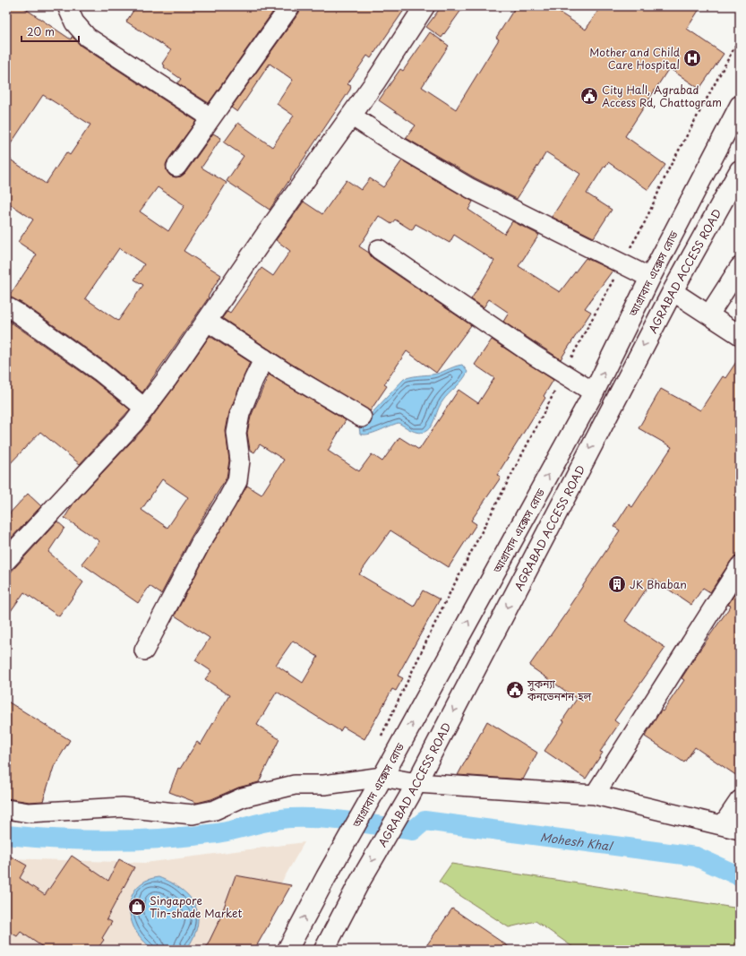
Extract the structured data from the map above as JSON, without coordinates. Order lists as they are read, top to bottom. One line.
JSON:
{"streets":{"main road":["AGRABAD ACCESS ROAD","আগ্রাবাদ এক্সেস রোড"]},"one_way":["AGRABAD ACCESS ROAD","আগ্রাবাদ এক্সেস রোড"],"water":["Mohesh Khal"],"places":{"hospital":["Mother and Child Care Hospital"],"public building":["City Hall, Agrabad Access Rd, Chattogram","সুকন্যা কনভেনশন হল"],"building":["JK Bhaban"],"shop":["Singapore Tin-shade Market"]},"scale_bar":"20 m"}
